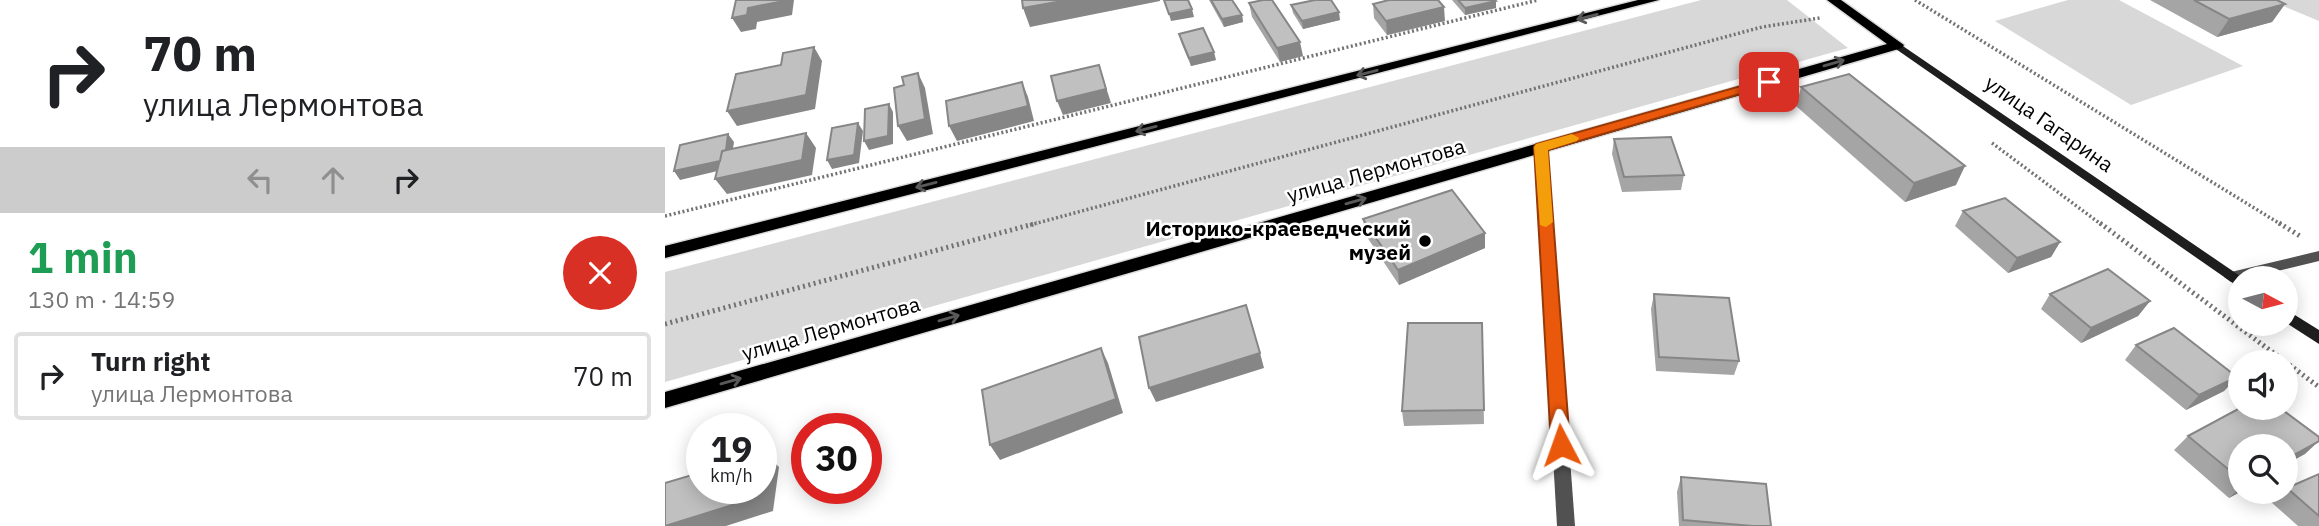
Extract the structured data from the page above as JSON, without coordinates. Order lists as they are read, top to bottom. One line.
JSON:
{"streets":{"main road":["улица Гагарина","улица Лермонтова"]},"crossings":[["улица Гагарина","улица Лермонтова"]],"places":["Историко-краеведческий музей"],"north":"right","page":{"turn":["70 m","улица Лермонтова"],"heading":["1 min","130 m · 14:59"],"list":[{"name":"Turn right","note":"улица Лермонтова","value":"70 m"}],"speed":"19 km/h","limit":"30"}}
